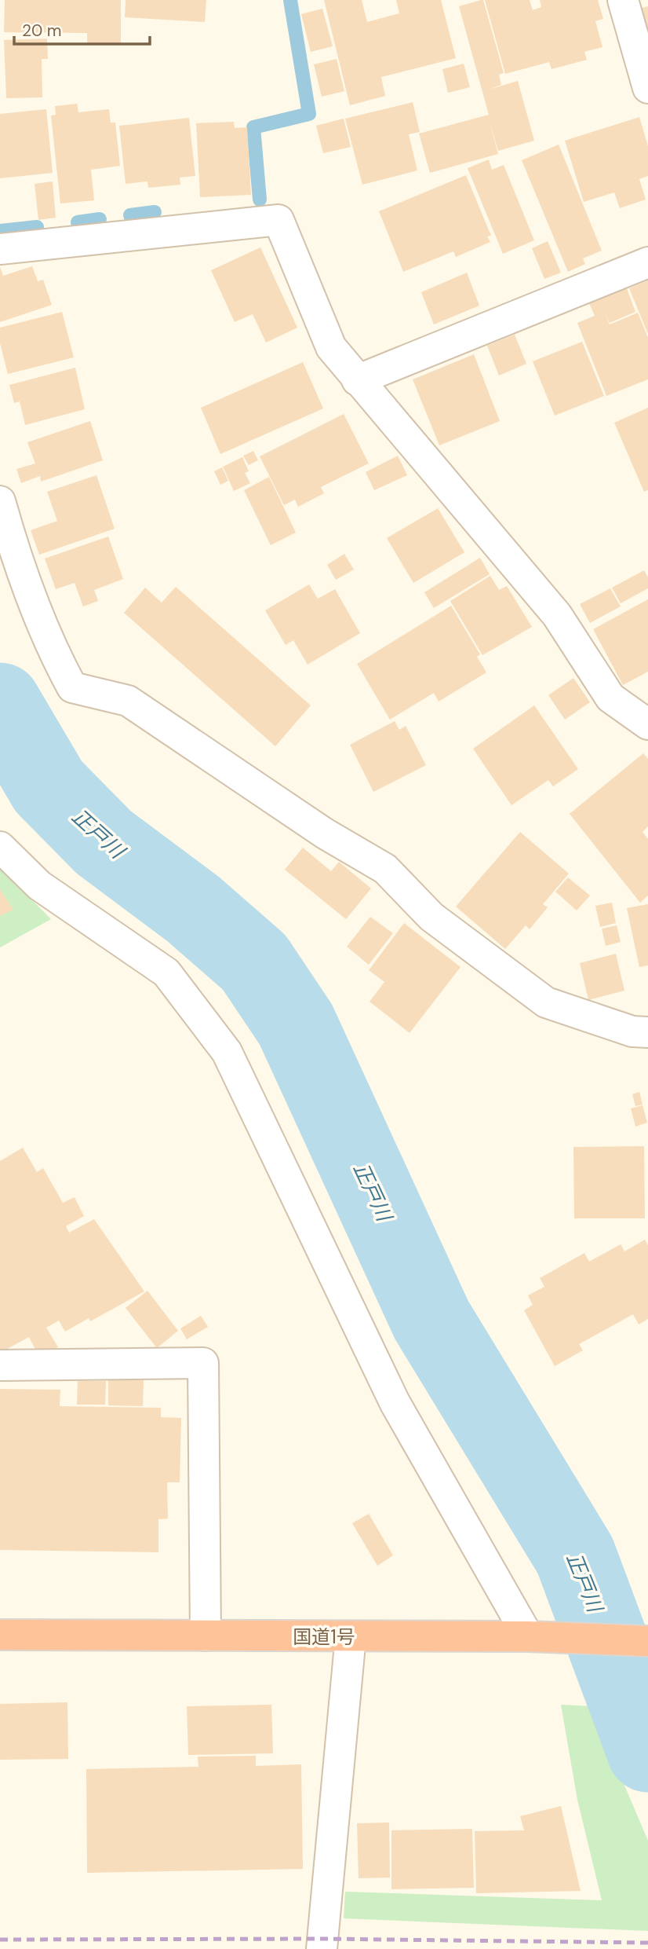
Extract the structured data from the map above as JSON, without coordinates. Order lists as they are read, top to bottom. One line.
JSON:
{"streets":{"highway":["国道1号"]},"water":["正戸川"],"scale_bar":"20 m"}
